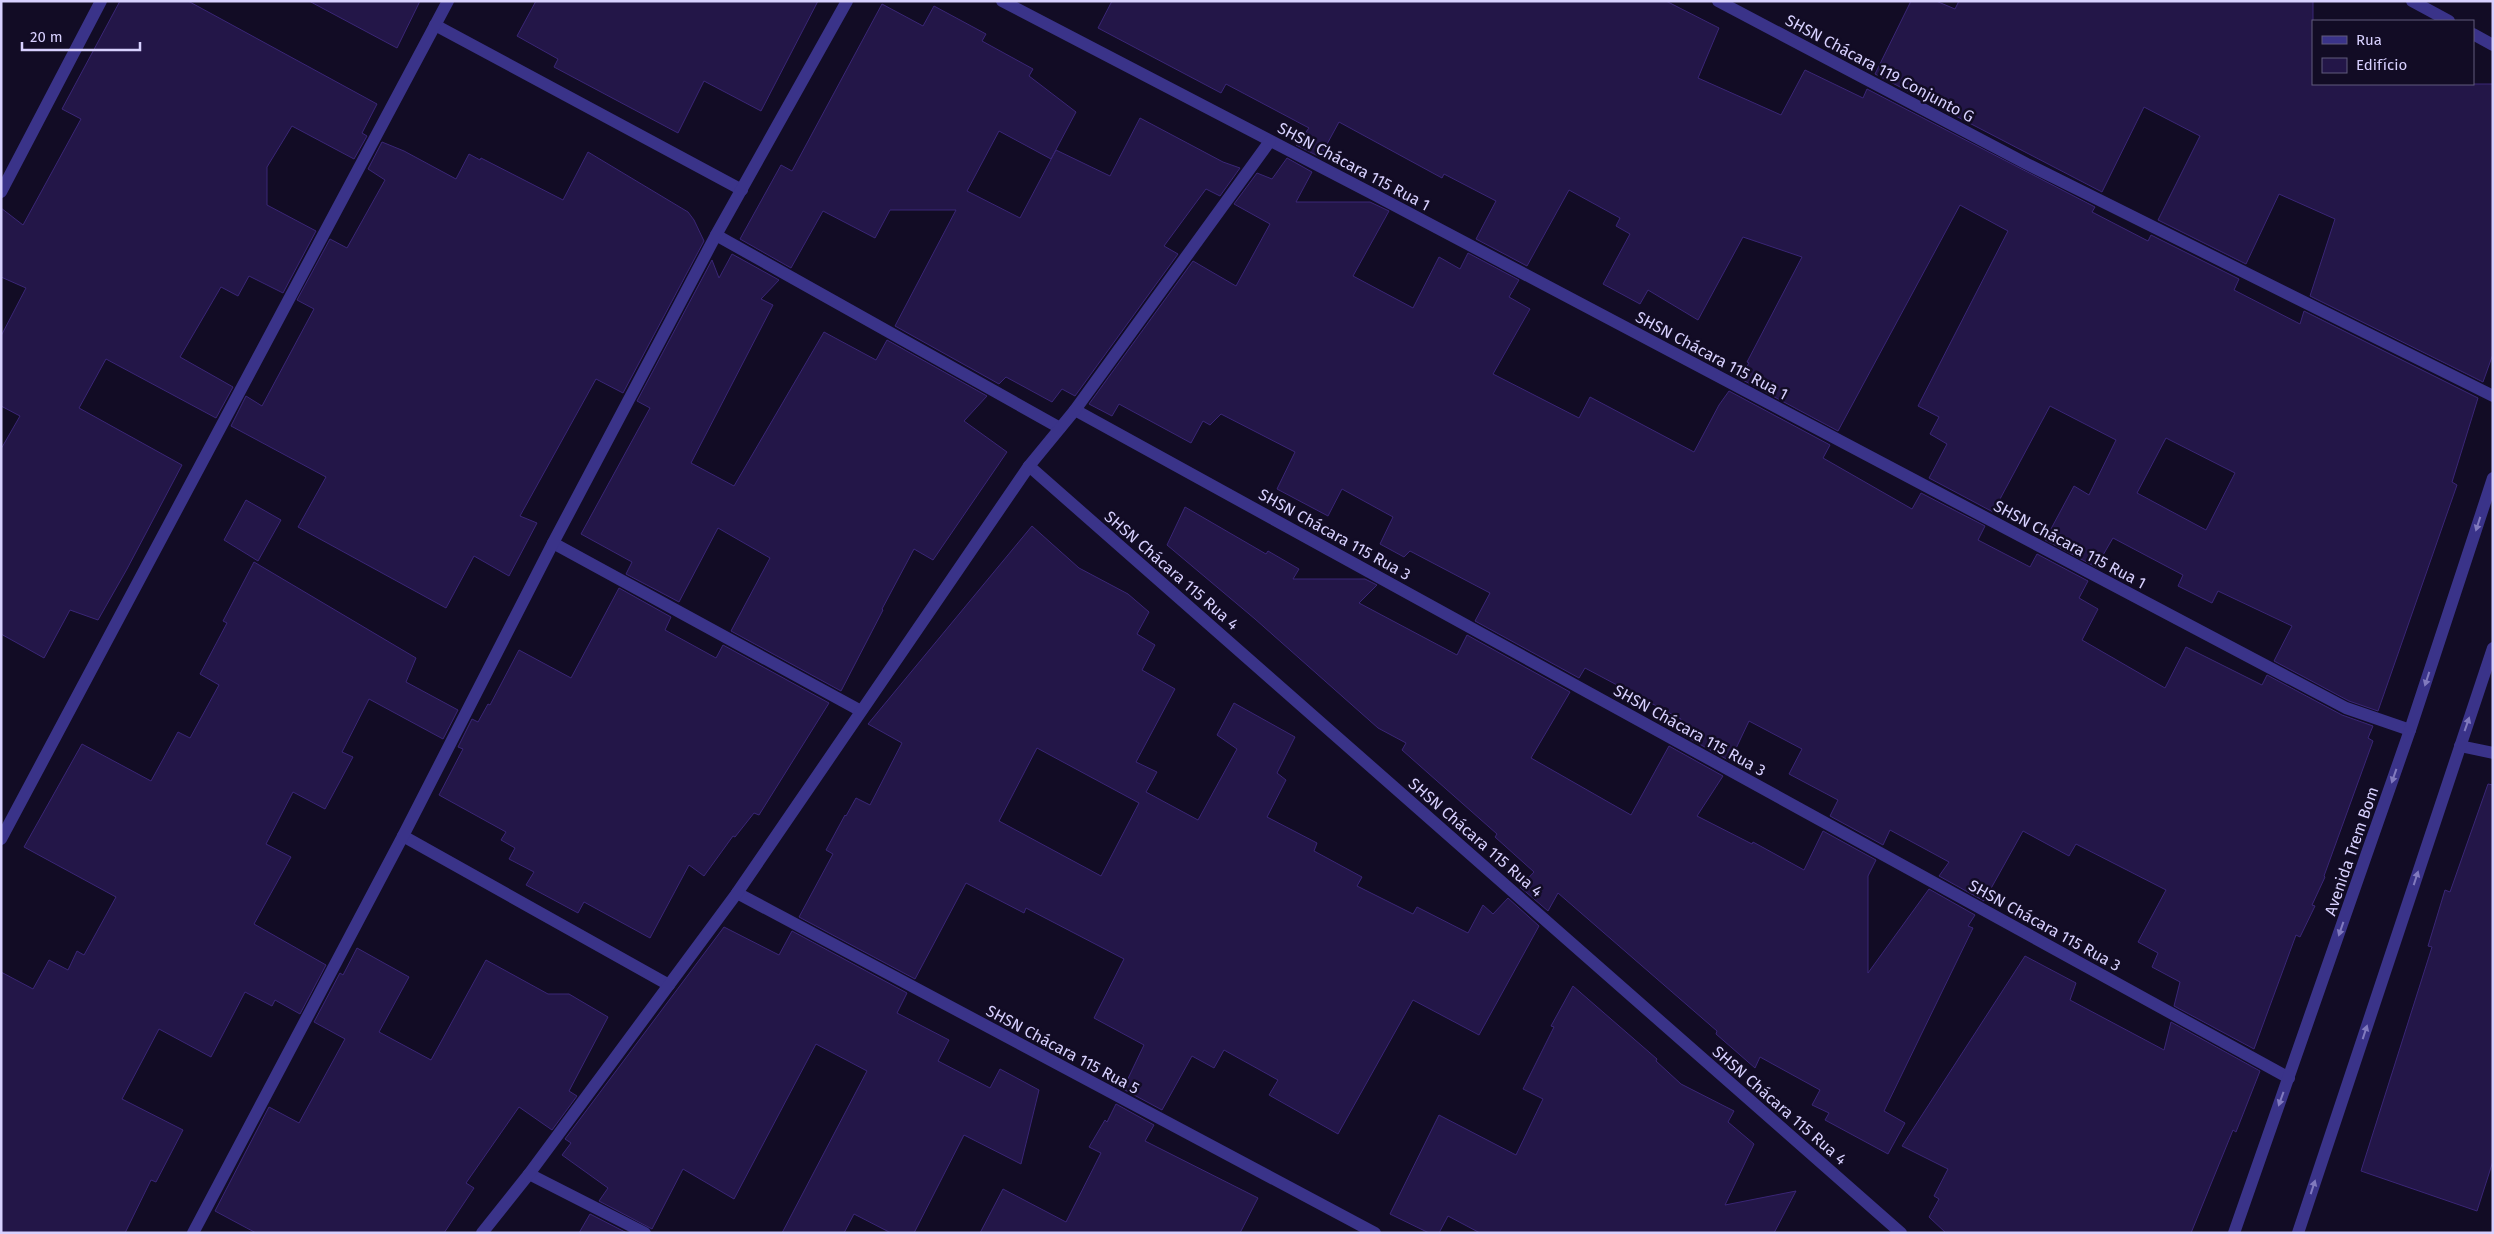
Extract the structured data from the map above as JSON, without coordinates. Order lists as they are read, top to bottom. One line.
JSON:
{"streets":{"street":["SHSN Chácara 119 Conjunto G","SHSN Chácara 115 Rua 1","SHSN Chácara 115 Rua 3","SHSN Chácara 115 Rua 4","Avenida Trem Bom","SHSN Chácara 115 Rua 5"]},"crossings":[["SHSN Chácara 115 Rua 1","Avenida Trem Bom"],["SHSN Chácara 115 Rua 3","Avenida Trem Bom"]],"legend":["Rua","Edifício"],"scale_bar":"20 m"}
